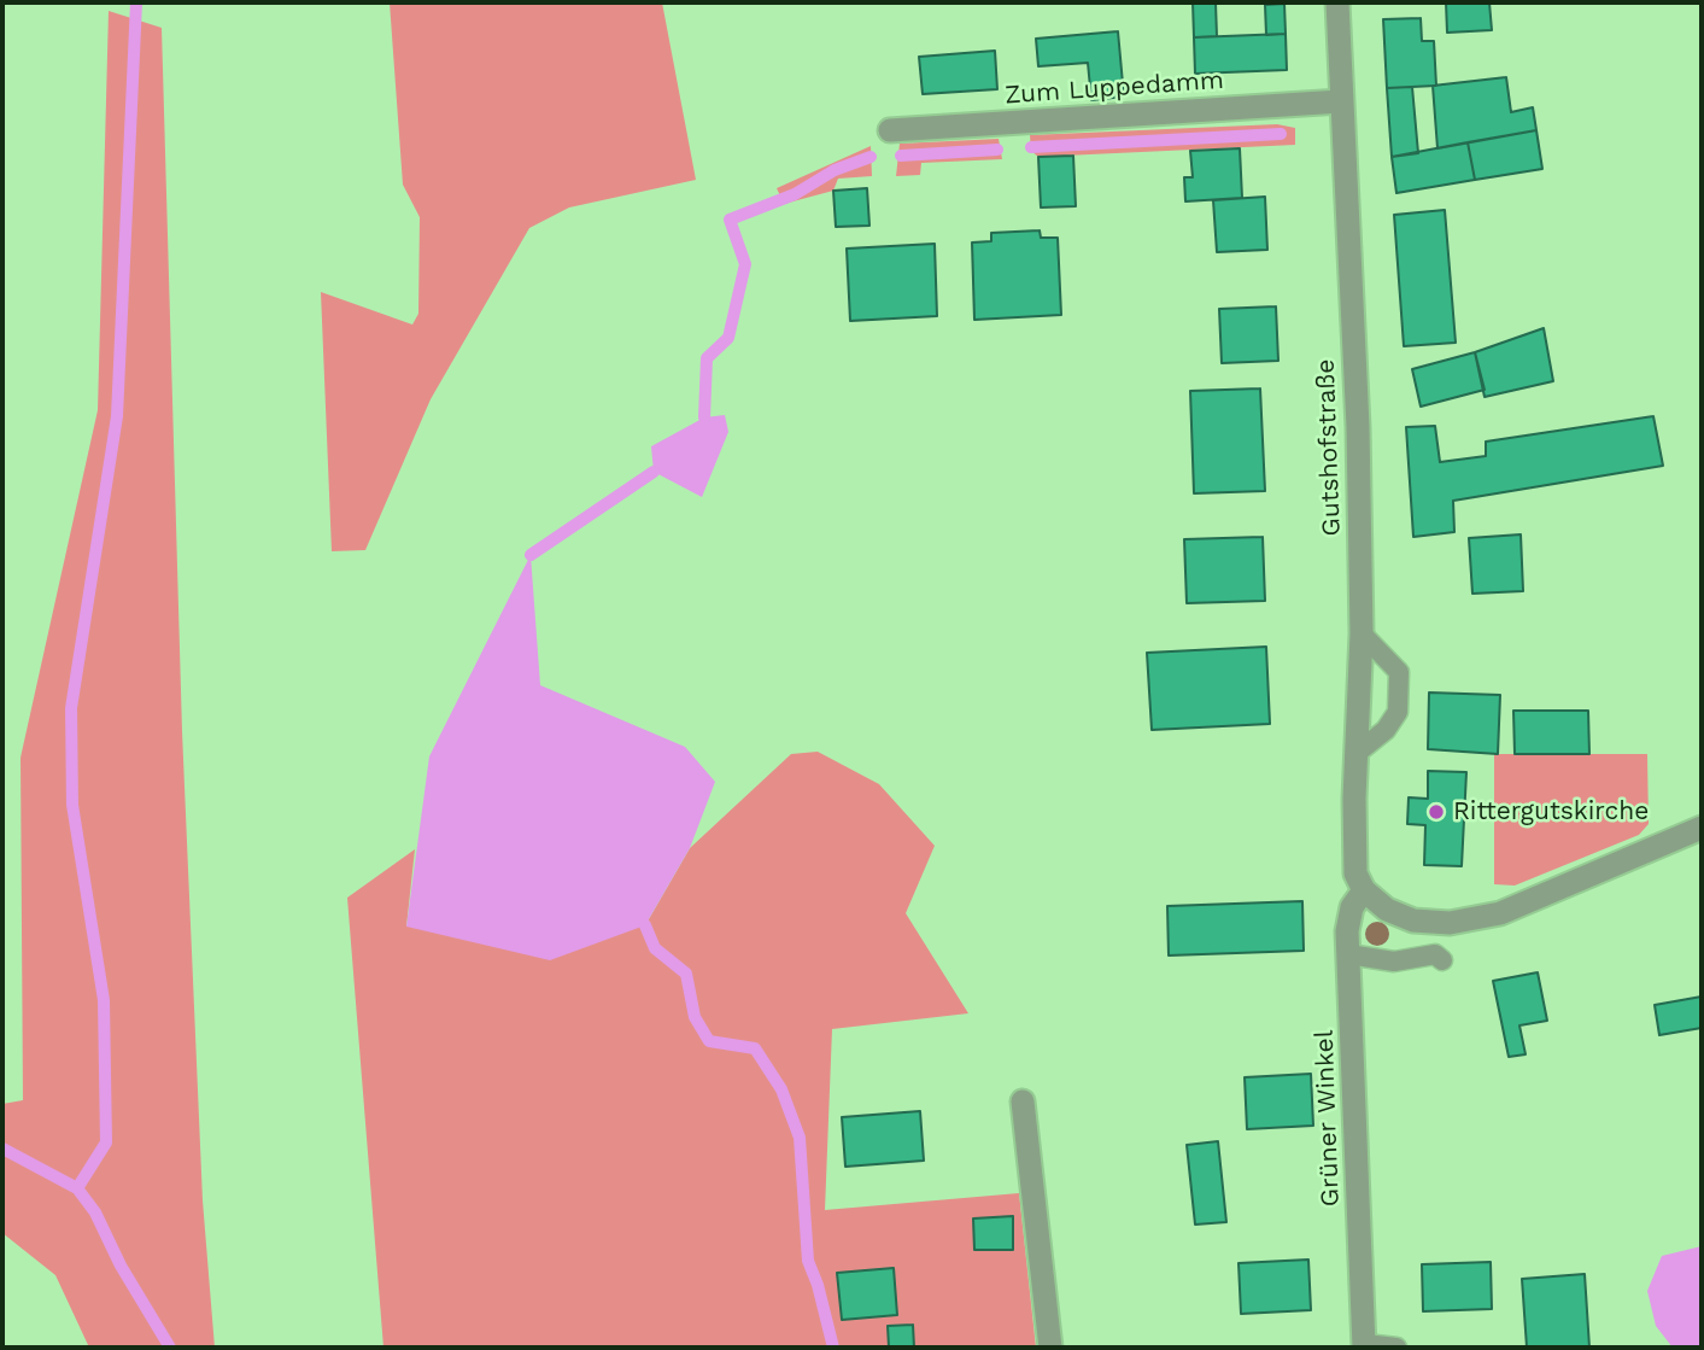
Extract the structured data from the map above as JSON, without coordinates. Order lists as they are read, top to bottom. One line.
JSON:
{"streets":{"street":["Zum Luppedamm","Gutshofstraße","Grüner Winkel"]},"crossings":[["Zum Luppedamm","Gutshofstraße"],["Gutshofstraße","Grüner Winkel"]],"places":["Rittergutskirche"]}
